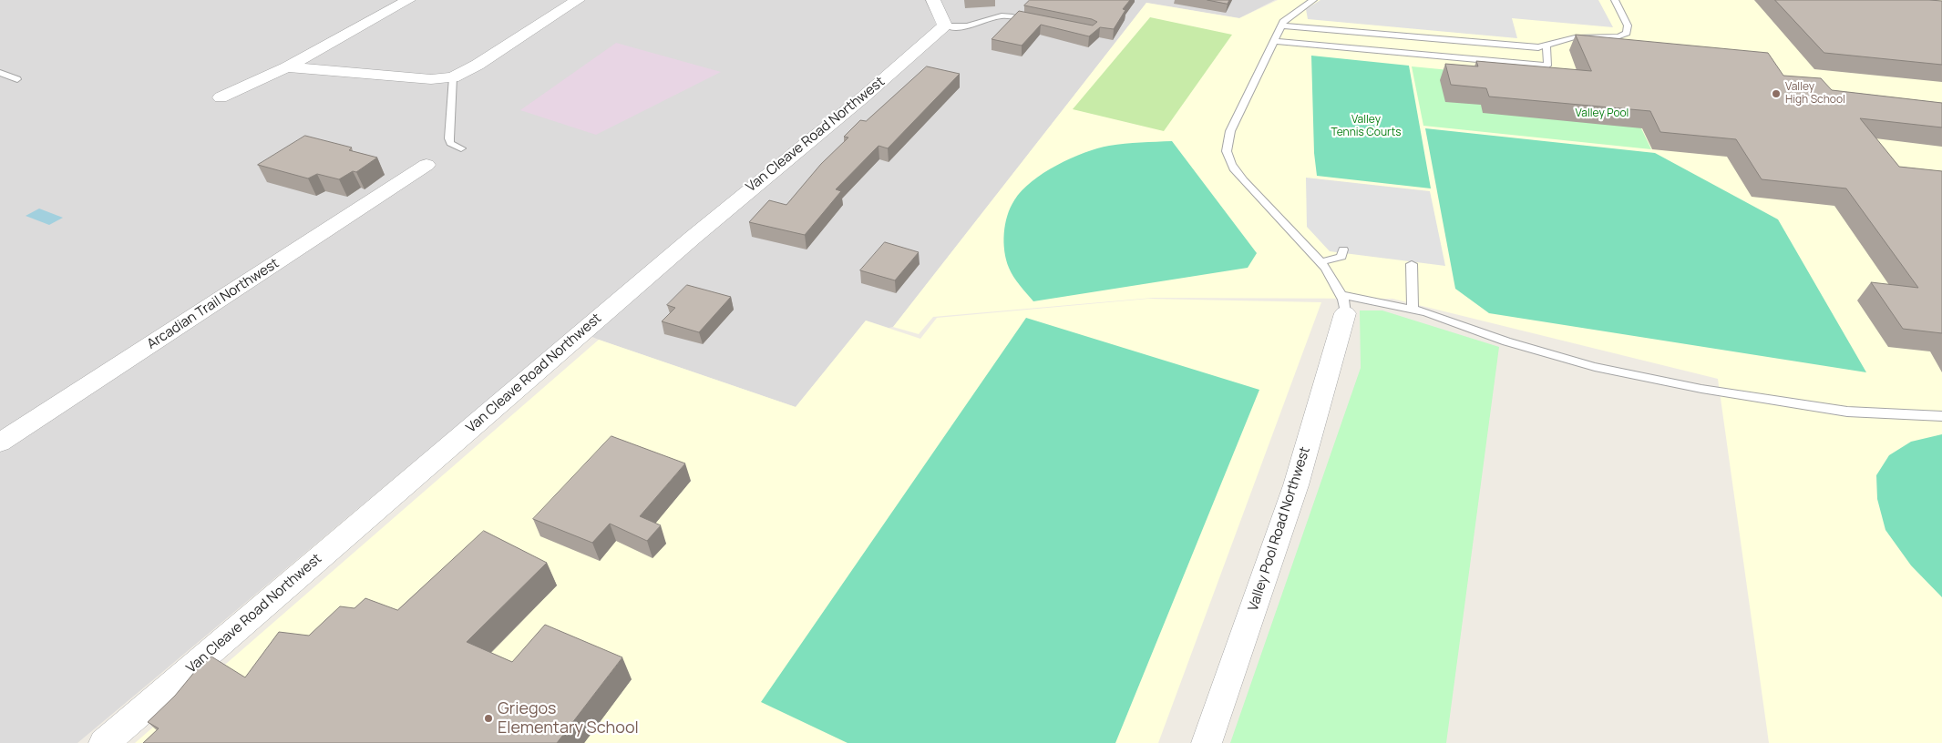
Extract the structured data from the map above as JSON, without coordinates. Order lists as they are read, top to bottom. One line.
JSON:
{"streets":{"street":["Van Cleave Road Northwest","Arcadian Trail Northwest","Valley Pool Road Northwest"]},"parks":["Valley Pool","Valley Tennis Courts"],"places":["Valley High School","Griegos Elementary School"]}
